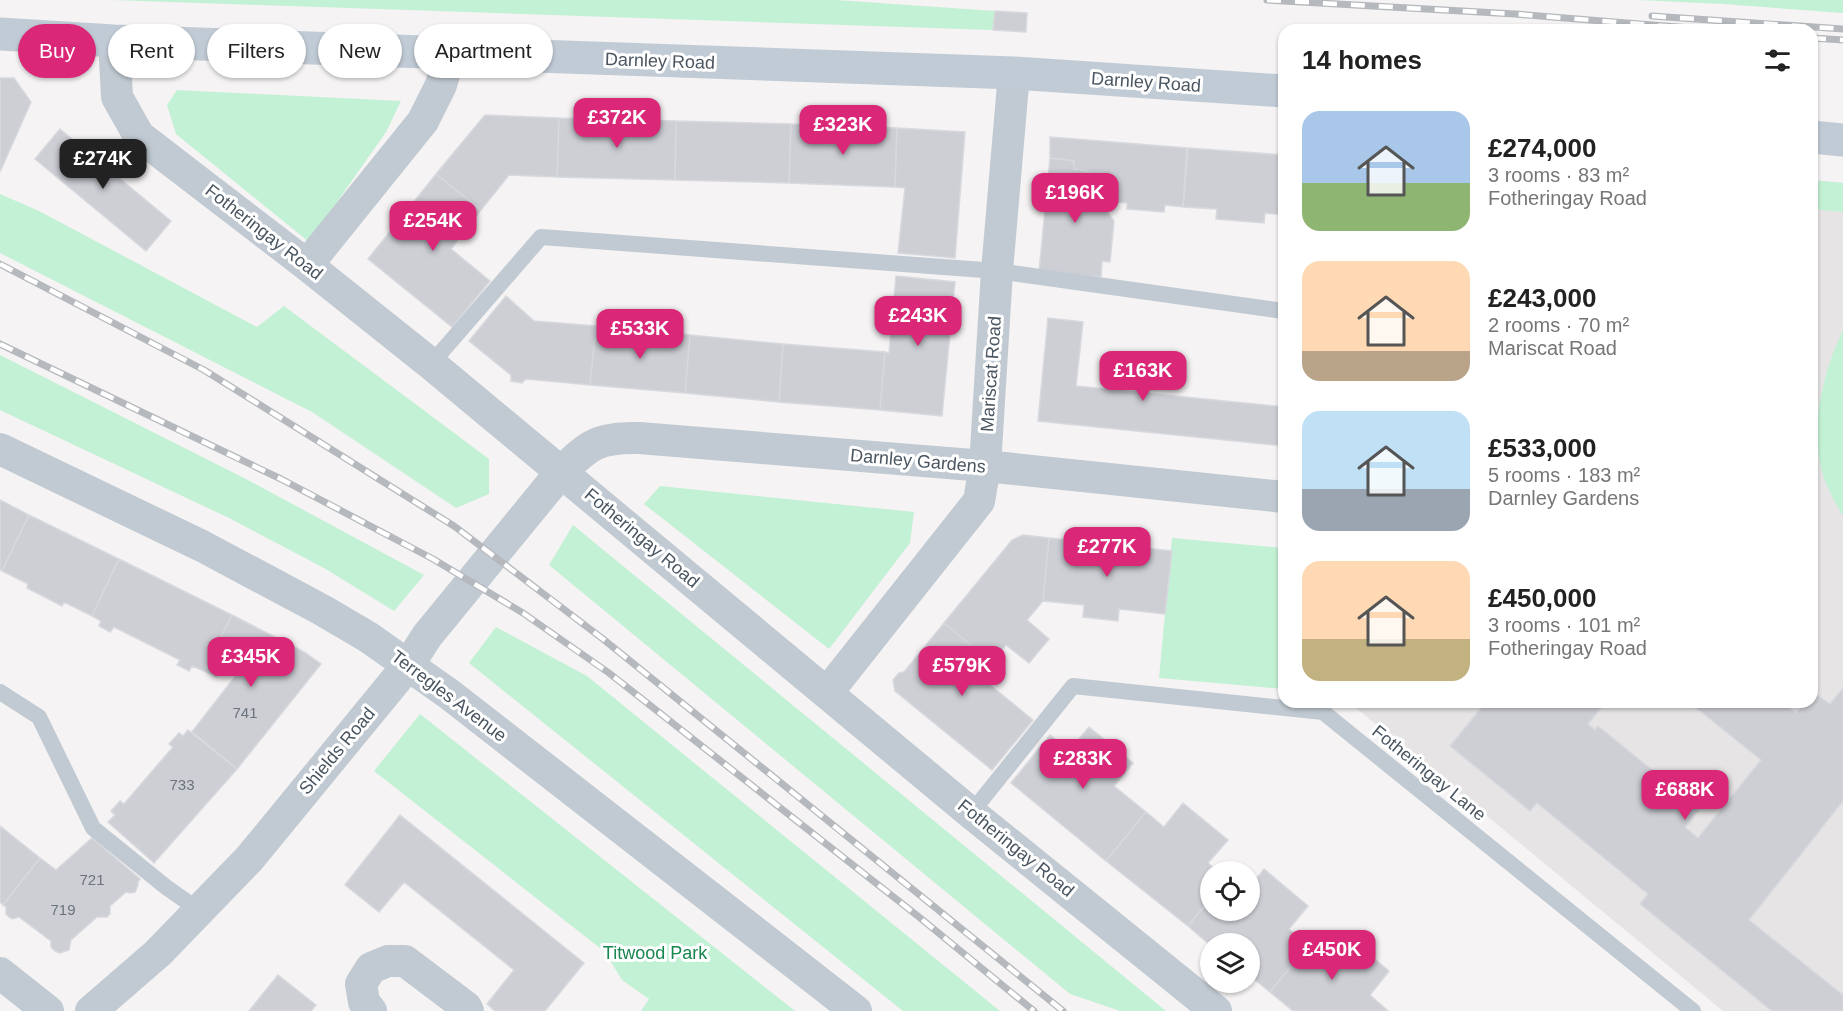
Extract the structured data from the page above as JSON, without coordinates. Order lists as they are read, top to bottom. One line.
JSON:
{"streets":{"main road":["Darnley Road"],"street":["Fotheringay Road","Mariscat Road","Darnley Gardens","Terregles Avenue","Shields Road"],"lane":["Fotheringay Lane"]},"crossings":[["Darnley Road","Mariscat Road"],["Fotheringay Road","Mariscat Road"],["Fotheringay Road","Darnley Gardens"],["Fotheringay Road","Shields Road"],["Fotheringay Road","Fotheringay Lane"],["Mariscat Road","Darnley Gardens"],["Darnley Gardens","Shields Road"],["Terregles Avenue","Shields Road"]],"parks":["Titwood Park"],"house_numbers":["741","733","721","719"],"page":{"chip":["Buy","Rent","Filters","New","Apartment"],"heading":"14 homes","list":[{"name":"£274,000","note":"3 rooms · 83 m² · Fotheringay Road"},{"name":"£243,000","note":"2 rooms · 70 m² · Mariscat Road"},{"name":"£533,000","note":"5 rooms · 183 m² · Darnley Gardens"},{"name":"£450,000","note":"3 rooms · 101 m² · Fotheringay Road"}],"price":["£372K","£323K","£274K","£196K","£254K","£243K","£533K","£163K","£277K","£345K","£579K","£283K","£688K","£450K"]}}
